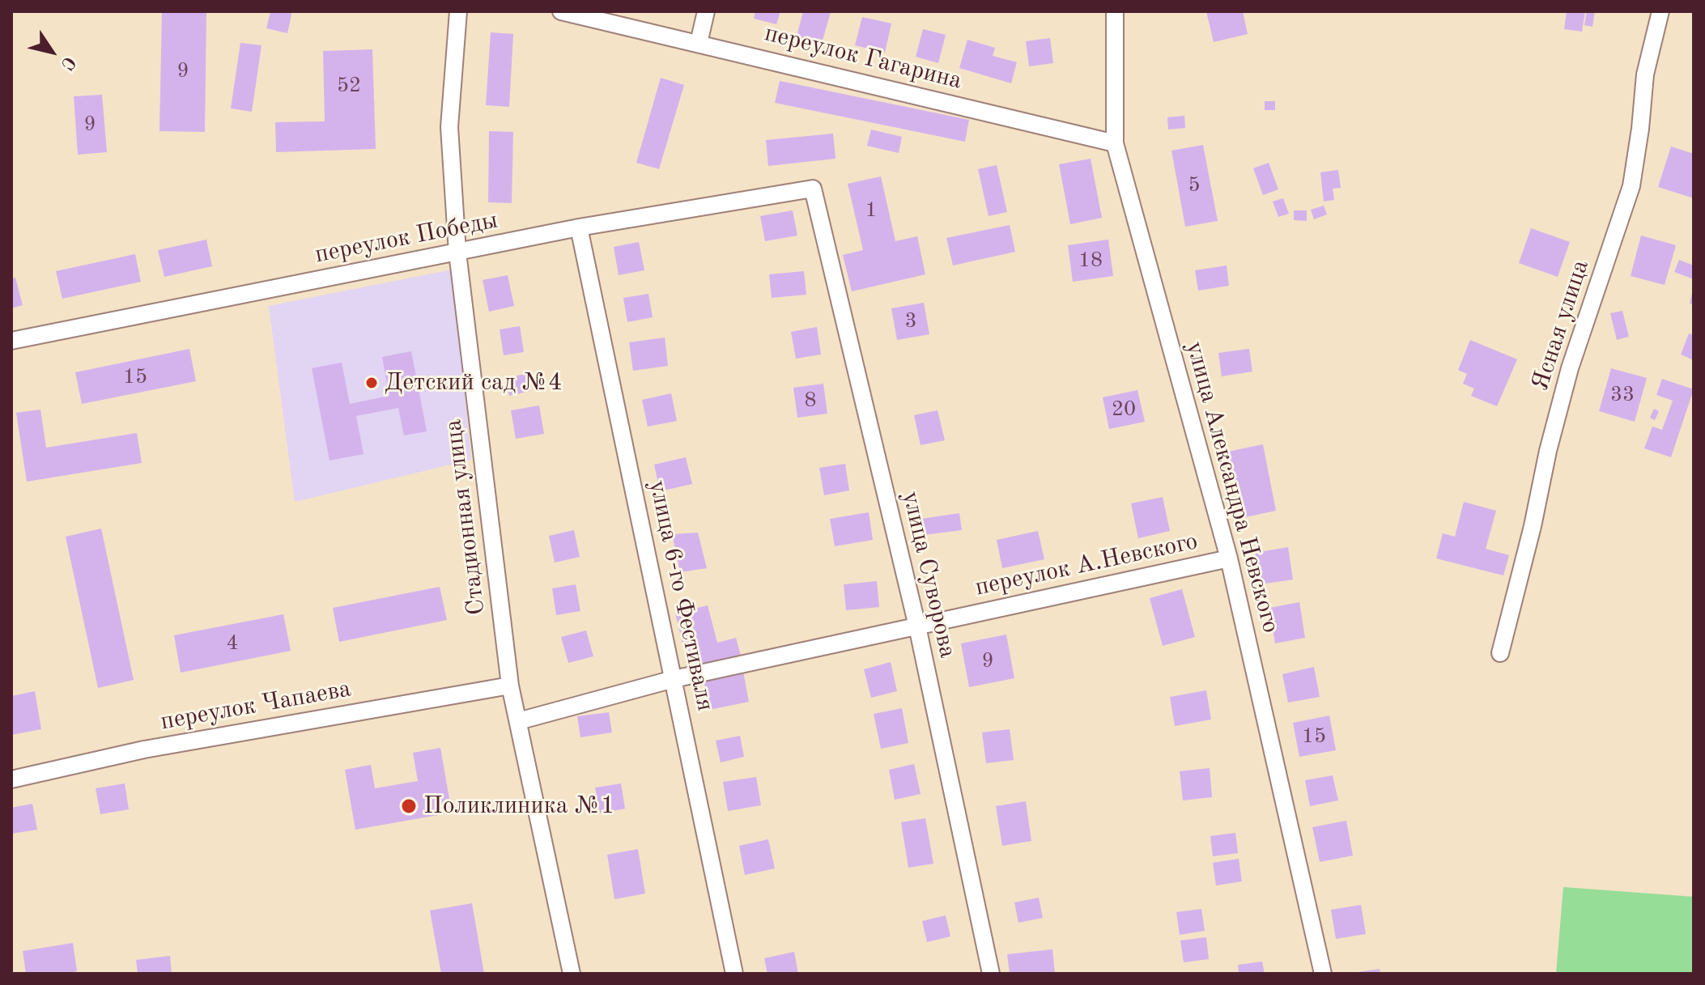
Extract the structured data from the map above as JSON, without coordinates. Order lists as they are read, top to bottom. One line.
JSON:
{"streets":{"street":["переулок Гагарина","переулок Победы","Ясная улица","улица Александра Невского","Стадионная улица","переулок А.Невского","улица Суворова","улица 6-го Фестиваля","переулок Чапаева"]},"crossings":[["переулок Гагарина","улица Александра Невского"],["переулок Победы","Стадионная улица"],["переулок Победы","улица Суворова"],["переулок Победы","улица 6-го Фестиваля"],["улица Александра Невского","переулок А.Невского"],["Стадионная улица","переулок А.Невского"],["Стадионная улица","переулок Чапаева"],["переулок А.Невского","улица Суворова"],["переулок А.Невского","улица 6-го Фестиваля"]],"places":["Детский сад №4","Поликлиника №1"],"house_numbers":["9","52","9","5","1","18","3","15","33","8","20","4","9","15"],"north":"bottom right"}
